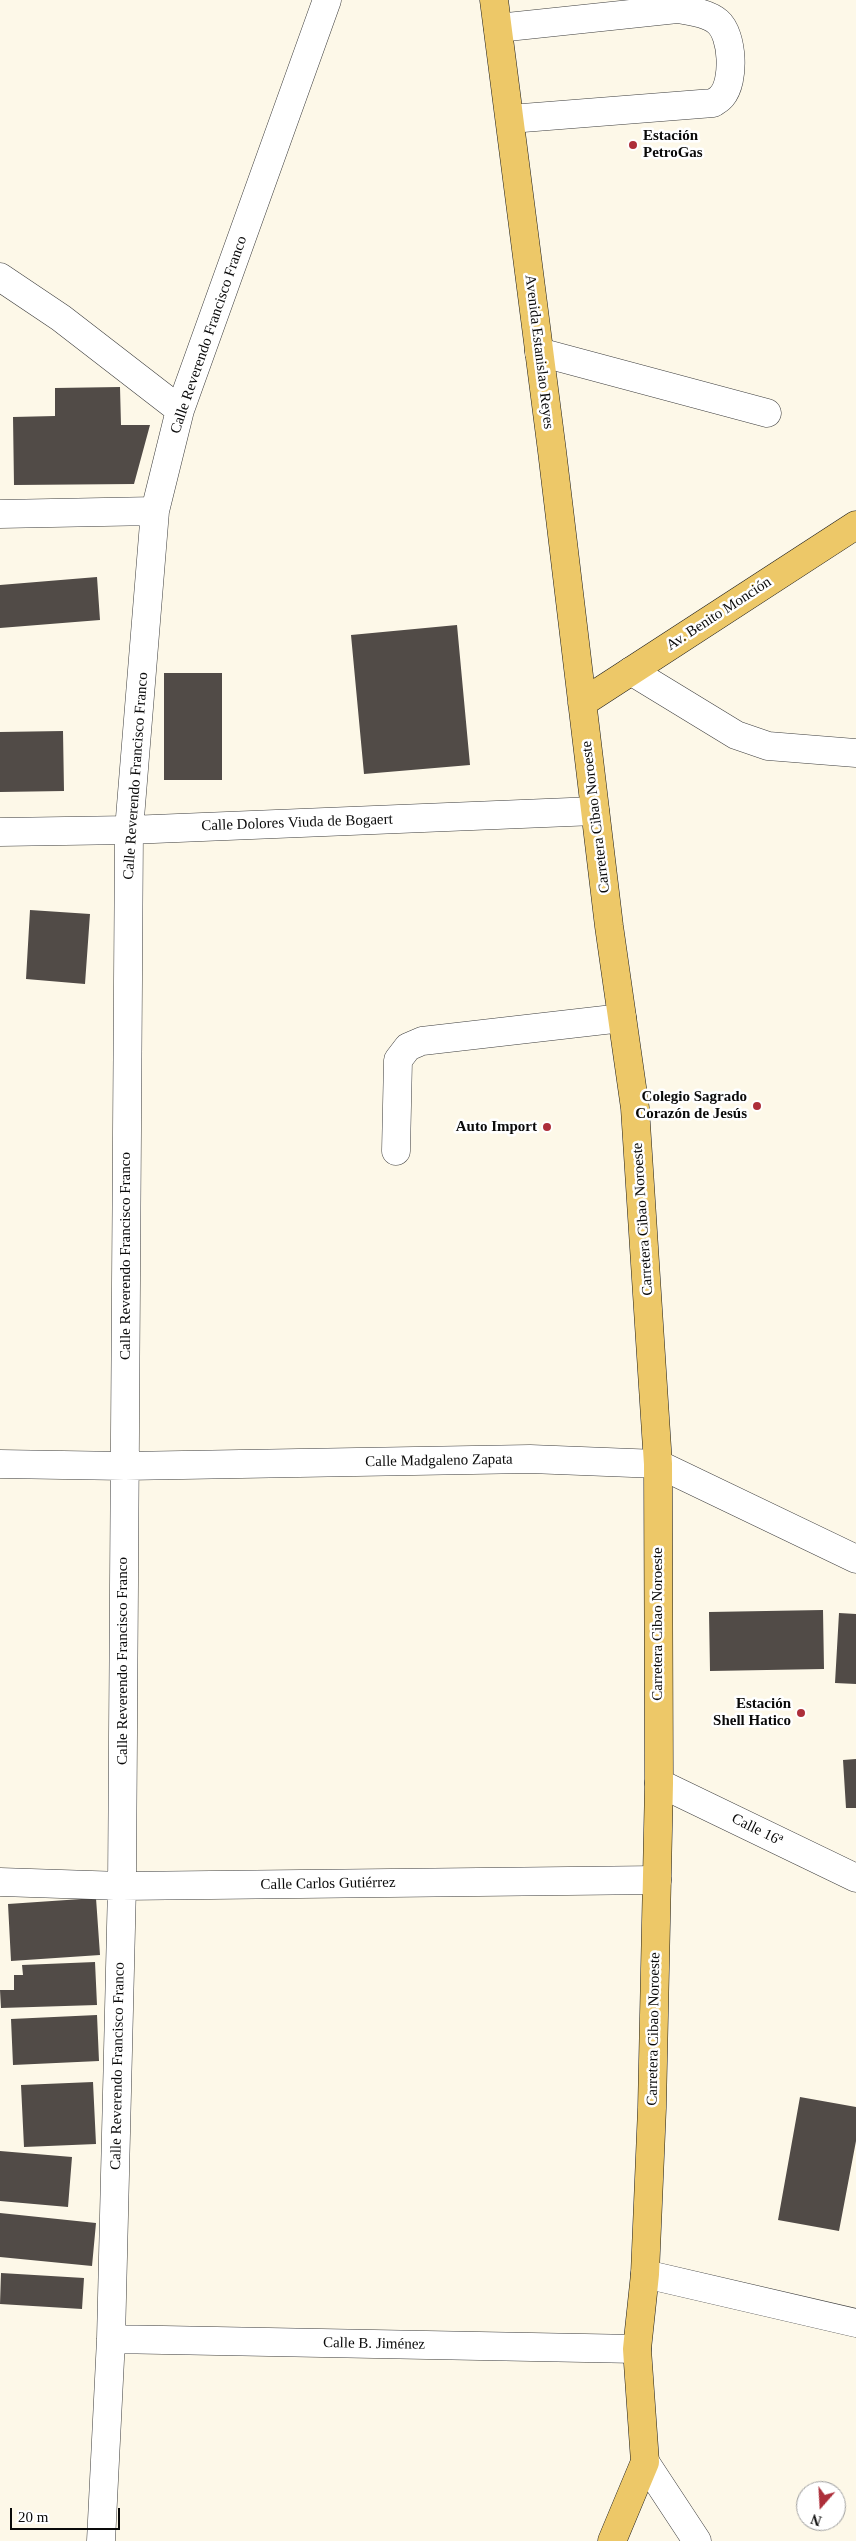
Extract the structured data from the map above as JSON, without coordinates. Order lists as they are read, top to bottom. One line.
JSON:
{"streets":{"main road":["Avenida Estanislao Reyes","Av. Benito Monción","Carretera Cibao Noroeste"],"street":["Calle Reverendo Francisco Franco","Calle Dolores Viuda de Bogaert","Calle Madgaleno Zapata","Calle 16ª","Calle Carlos Gutiérrez","Calle B. Jiménez"]},"crossings":[["Calle Reverendo Francisco Franco","Calle Dolores Viuda de Bogaert"],["Calle Reverendo Francisco Franco","Calle Madgaleno Zapata"],["Calle Reverendo Francisco Franco","Calle Carlos Gutiérrez"],["Calle Reverendo Francisco Franco","Calle B. Jiménez"],["Avenida Estanislao Reyes","Av. Benito Monción"],["Avenida Estanislao Reyes","Carretera Cibao Noroeste"],["Av. Benito Monción","Carretera Cibao Noroeste"],["Carretera Cibao Noroeste","Calle Dolores Viuda de Bogaert"],["Carretera Cibao Noroeste","Calle Madgaleno Zapata"],["Carretera Cibao Noroeste","Calle 16ª"],["Carretera Cibao Noroeste","Calle Carlos Gutiérrez"],["Carretera Cibao Noroeste","Calle B. Jiménez"]],"places":["Estación PetroGas","Colegio Sagrado Corazón de Jesús","Auto Import","Estación Shell Hatico"],"scale_bar":"20 m","north":"bottom"}
